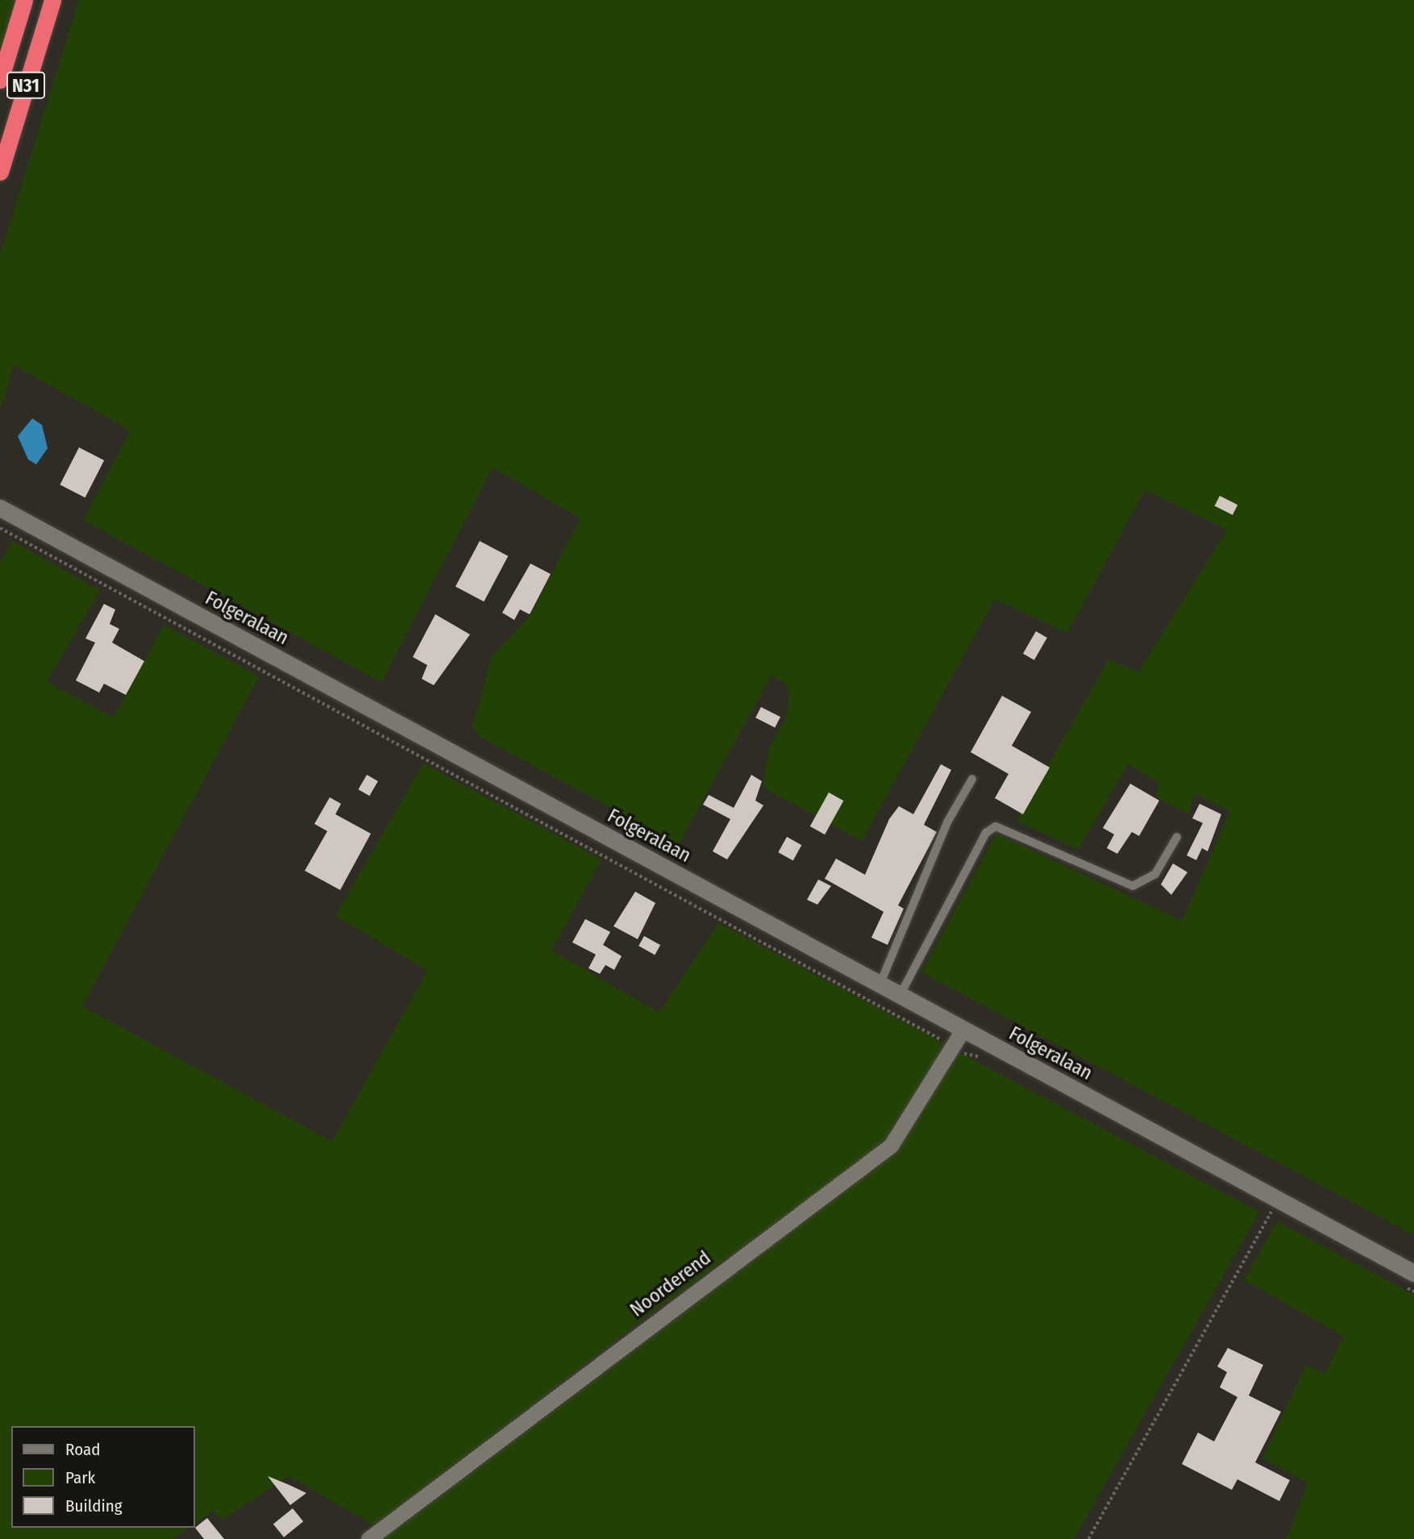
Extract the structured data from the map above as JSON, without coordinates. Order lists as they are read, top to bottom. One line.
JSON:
{"streets":{"highway":["N31"],"main road":["Folgeralaan"],"street":["Noorderend"]},"crossings":[["Folgeralaan","Noorderend"]],"legend":["Road","Park","Building"]}
